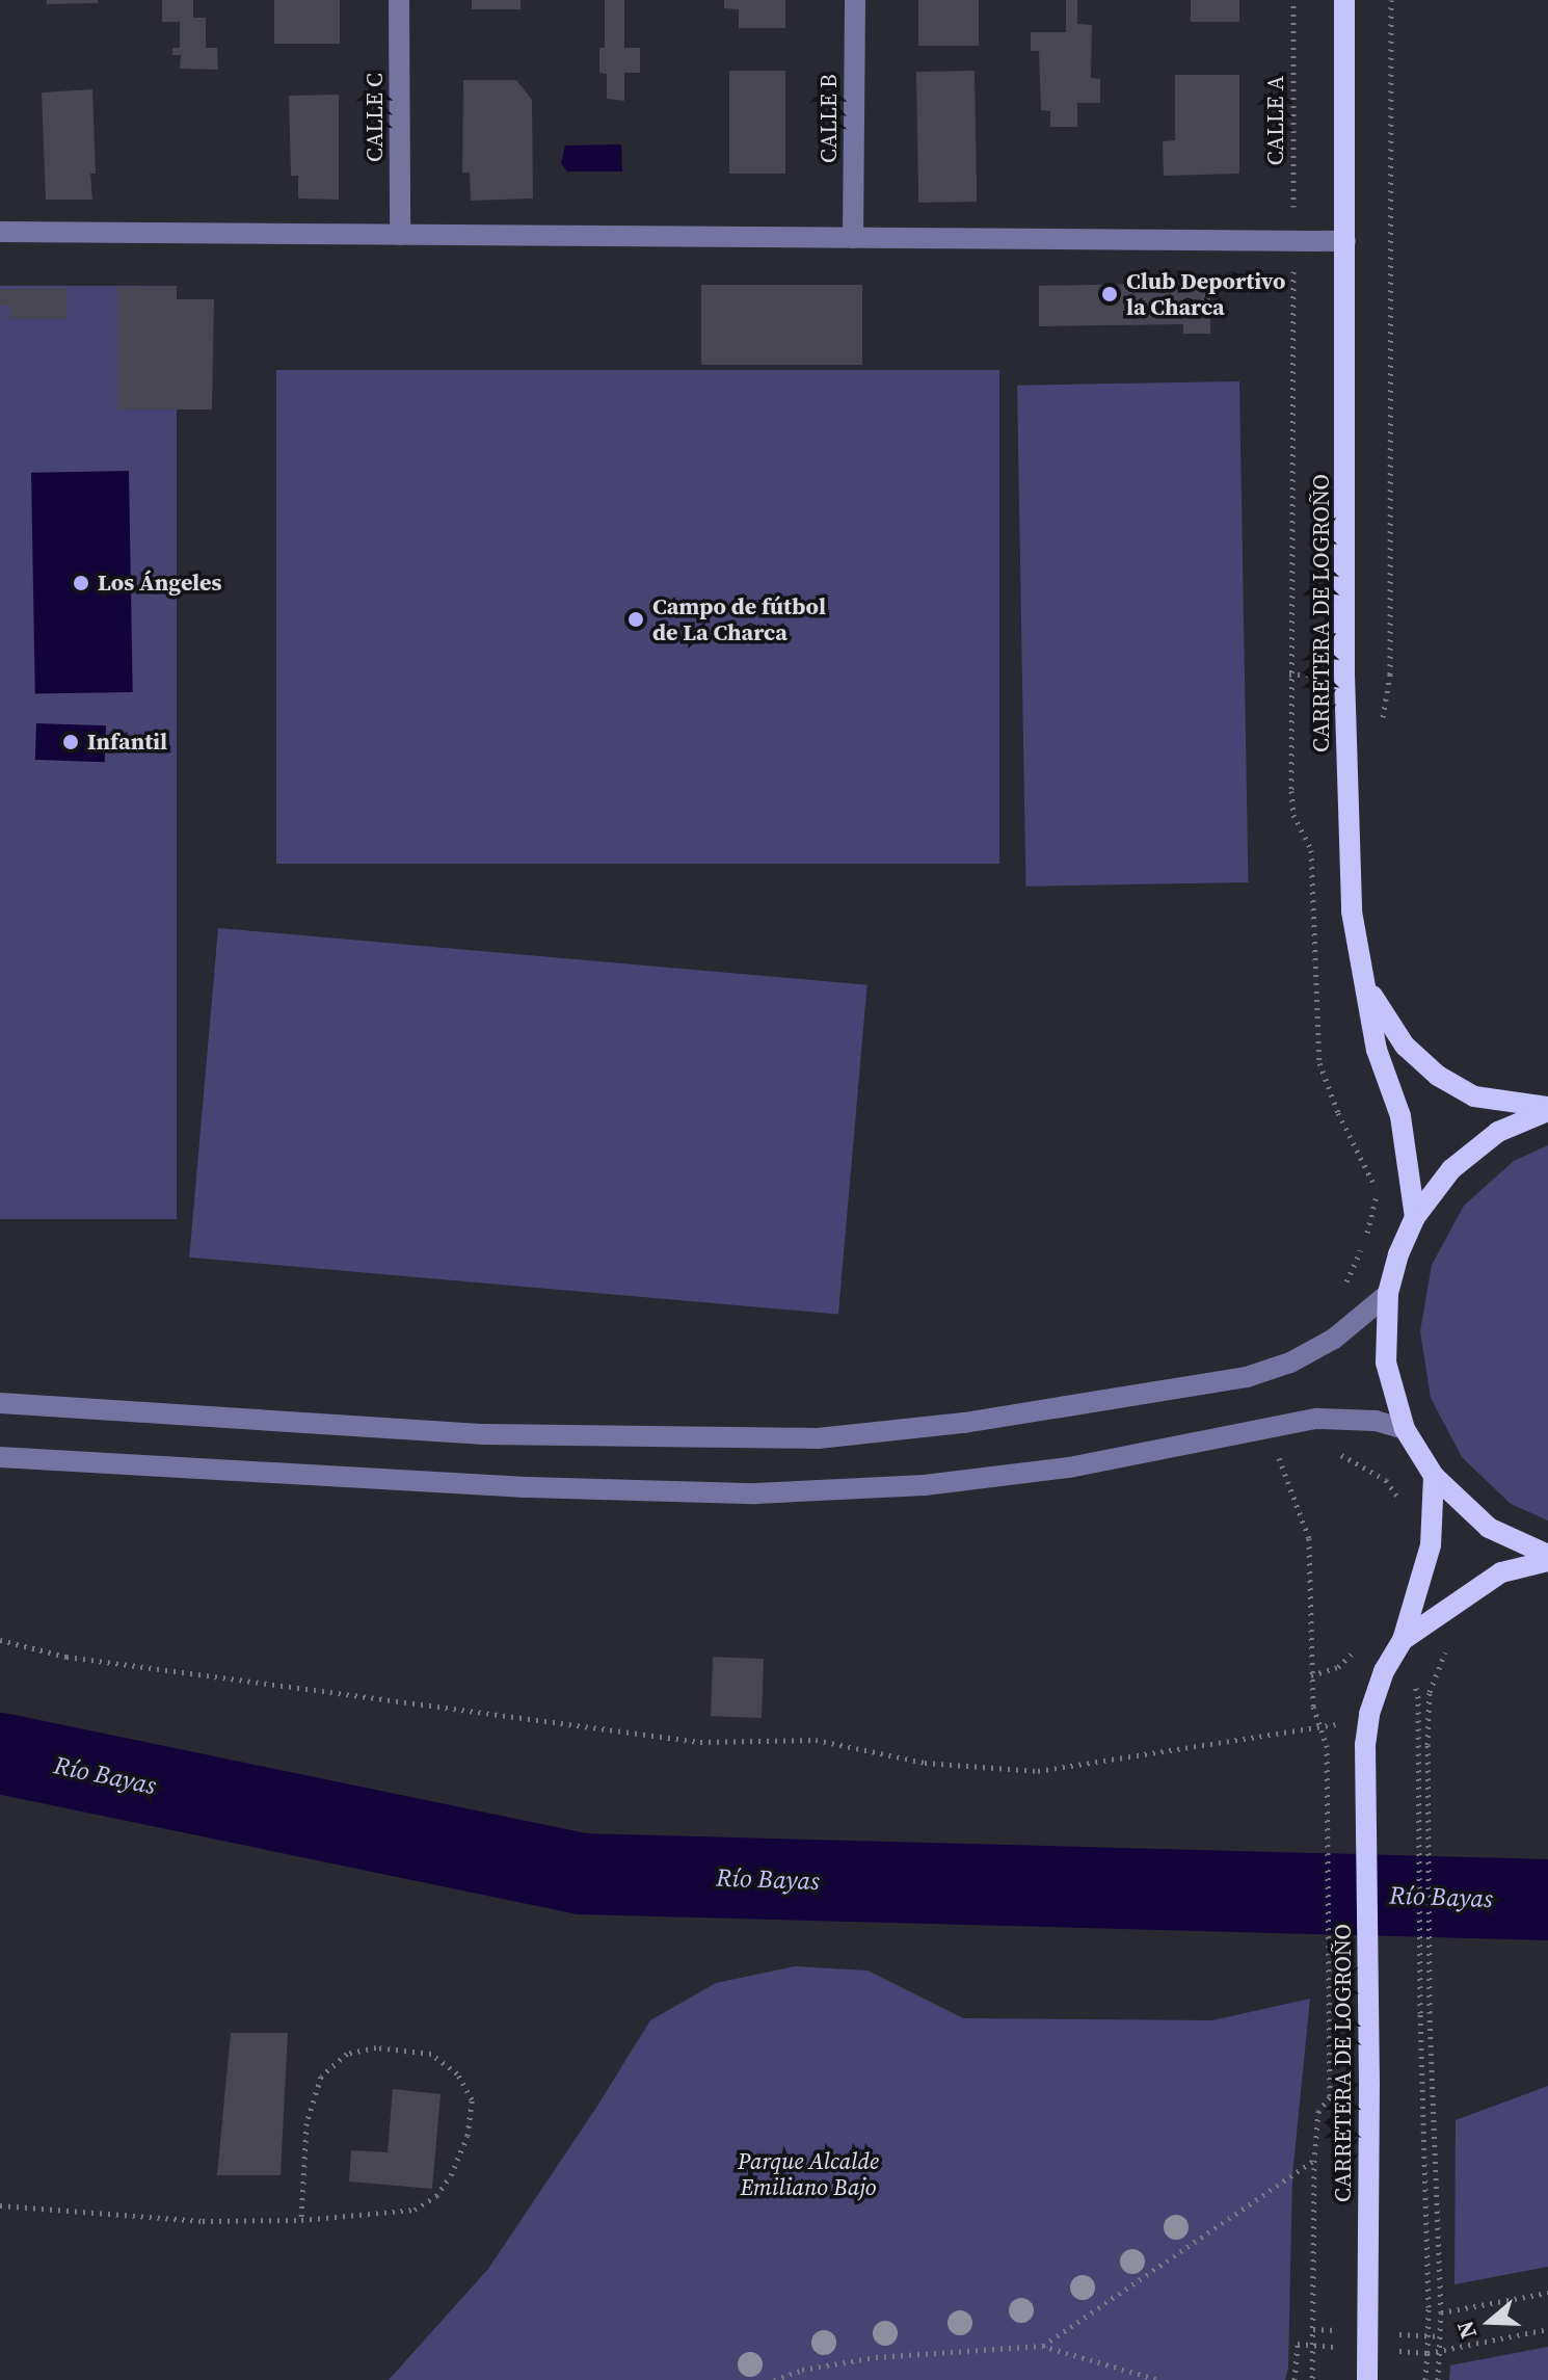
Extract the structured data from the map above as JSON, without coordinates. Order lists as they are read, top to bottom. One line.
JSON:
{"streets":{"main road":["CARRETERA DE LOGROÑO"],"street":["CALLE C","CALLE B"],"path":["CALLE A"]},"water":["Río Bayas"],"parks":["Parque Alcalde Emiliano Bajo"],"places":["Club Deportivo la Charca","Los Ángeles","Campo de fútbol de La Charca","Infantil"],"north":"left"}
